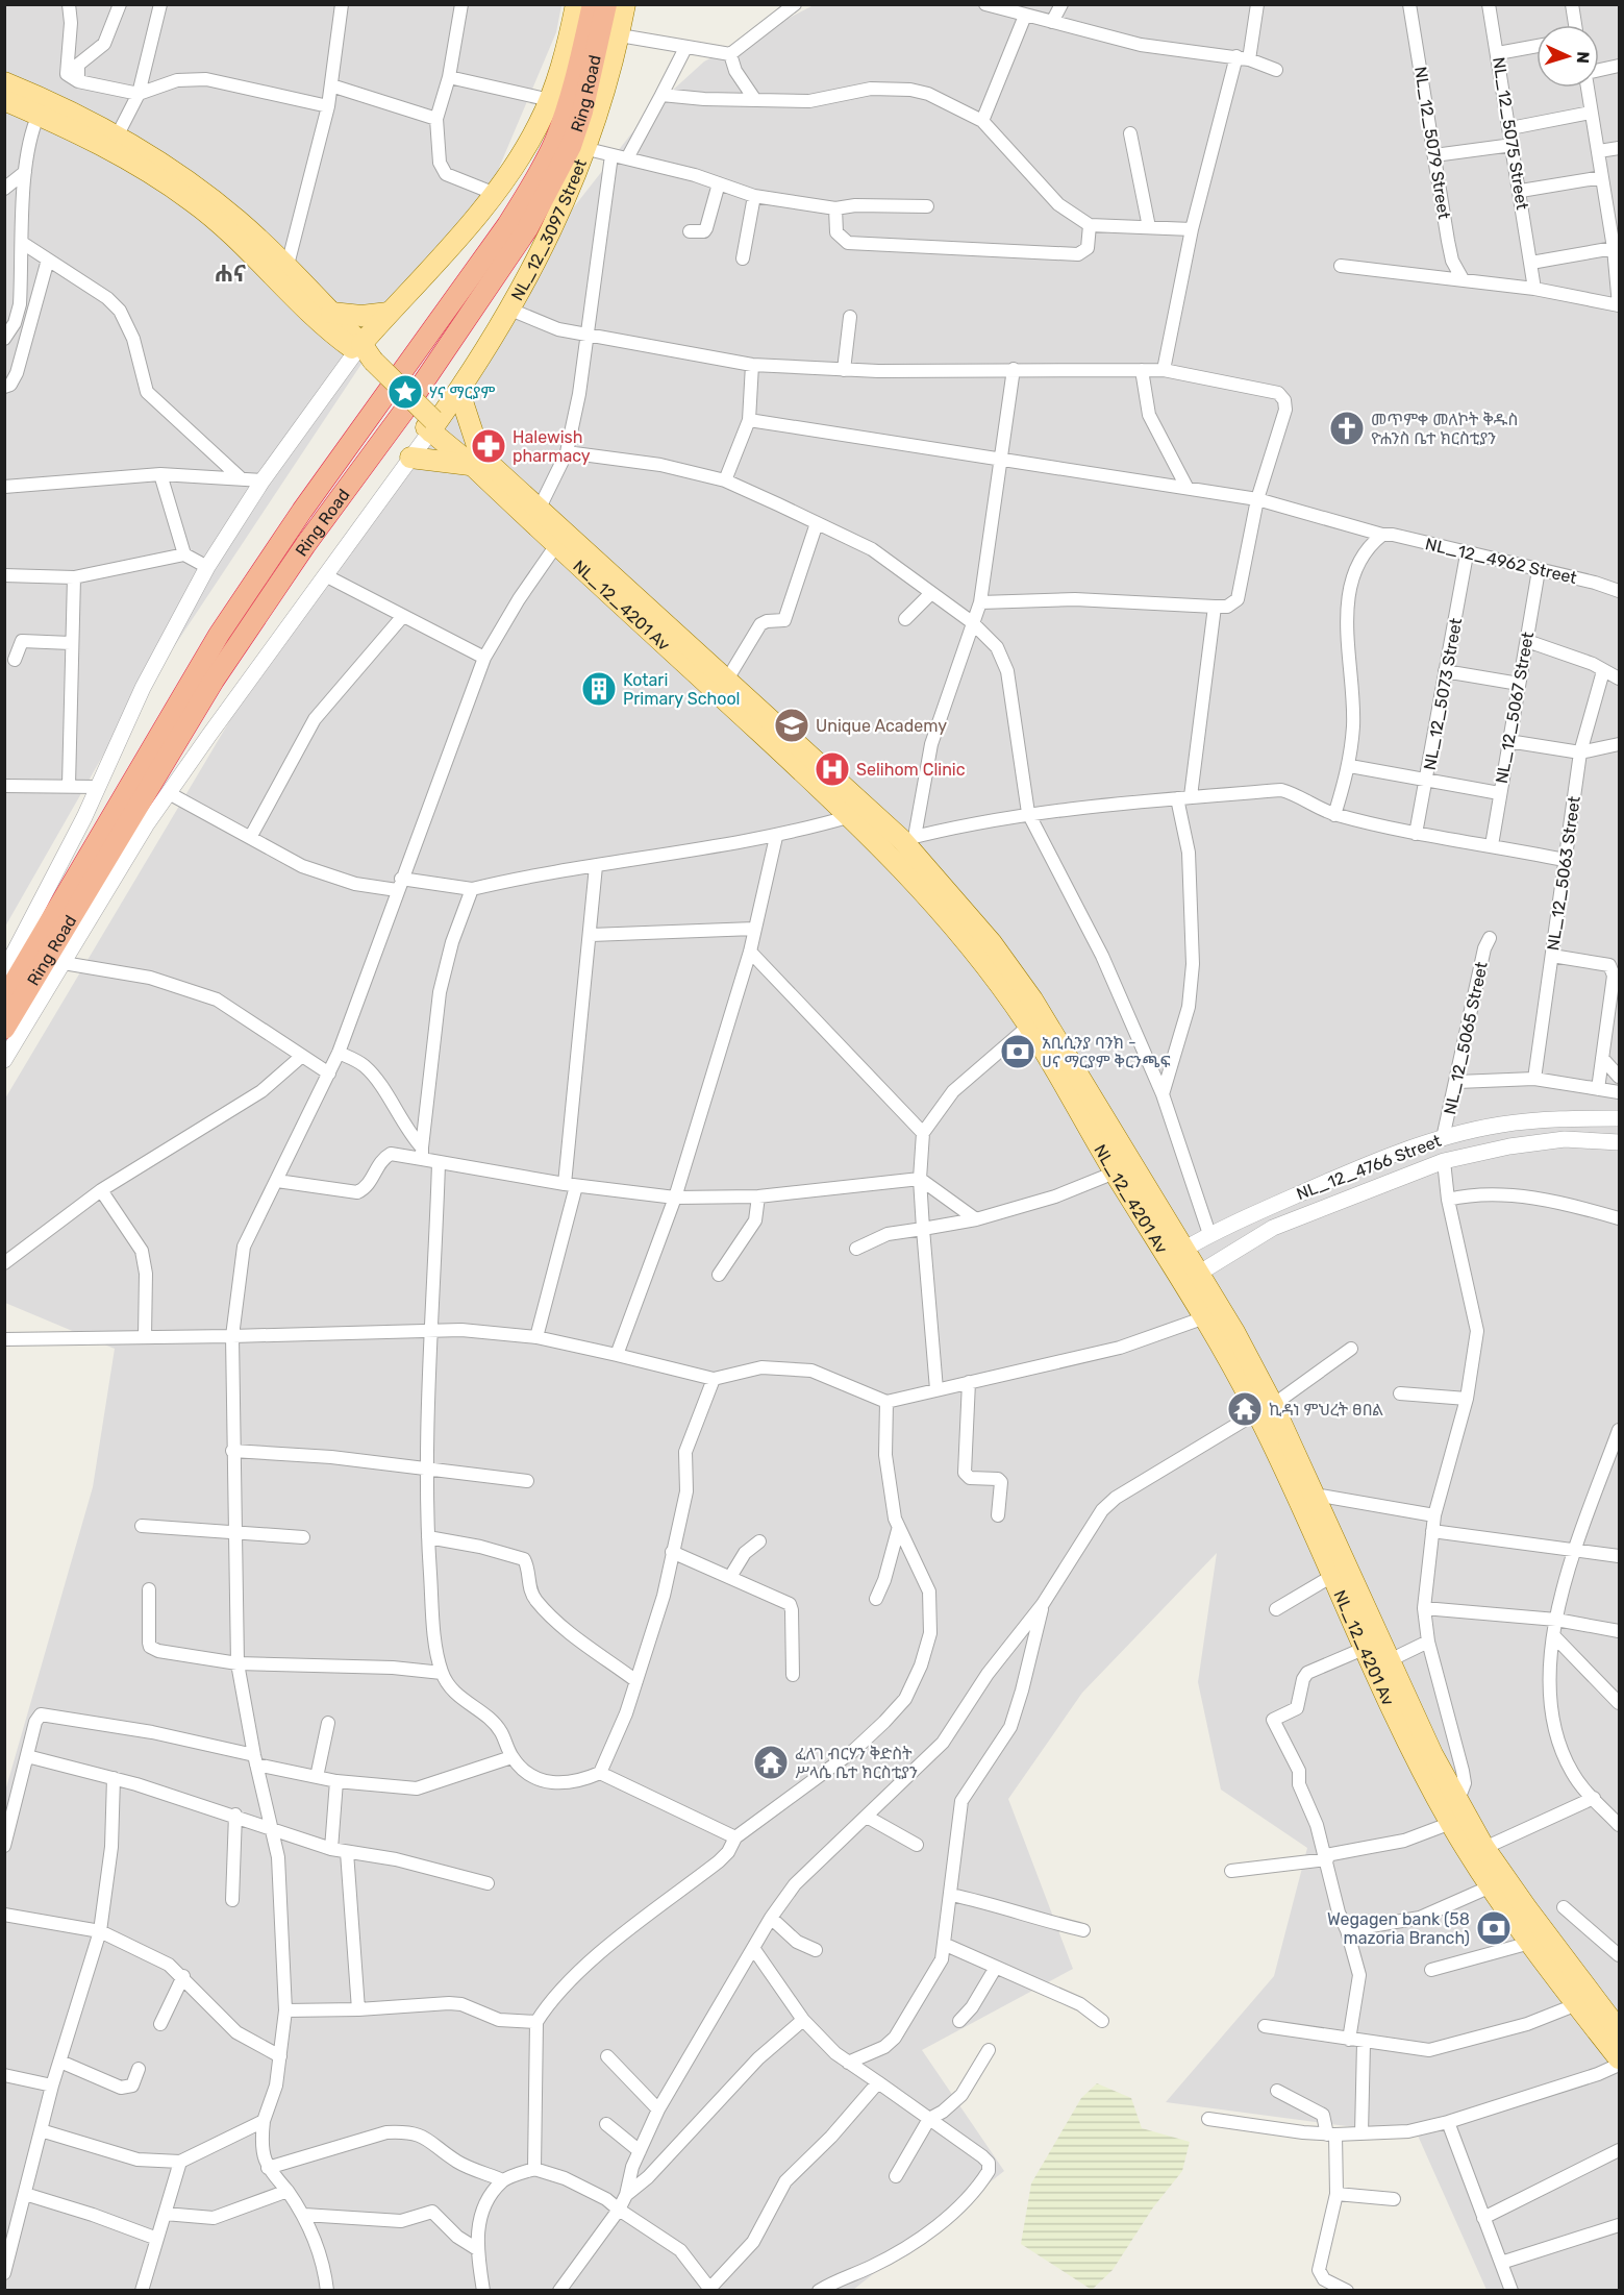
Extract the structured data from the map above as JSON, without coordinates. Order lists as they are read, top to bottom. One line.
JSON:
{"streets":{"highway":["Ring Road"],"main road":["NL_12_3097 Street","NL_12_4201 Av"],"street":["NL_12_5075 Street","NL_12_5079 Street","NL_12_4962 Street","NL_12_5073 Street","NL_12_5067 Street","NL_12_5063 Street","NL_12_5065 Street","NL_12_4766 Street"]},"crossings":[["NL_12_4962 Street","NL_12_5073 Street"],["NL_12_4962 Street","NL_12_5067 Street"],["NL_12_4201 Av","NL_12_4766 Street"],["NL_12_5065 Street","NL_12_4766 Street"]],"districts":["ሐና"],"places":{"place":["ሃና ማርያም"],"church":["መጥምቀ መለኮት ቅዱስ ዮሐንስ ቤተ ክርስቲያን"],"pharmacy":["Halewish pharmacy"],"building":["Kotari Primary School"],"school or university":["Unique Academy"],"hospital":["Selihom Clinic"],"bank":["አቢሲንያ ባንክ - ሀና ማርያም ቅርንጫፍ","Wegagen bank (58 mazoria Branch)"],"temple":["ኪዳነ ምህረት ፀበል","ፈለገ ብርሃን ቅድስት ሥላሴ ቤተ ክርስቲያን"]},"north":"right"}
